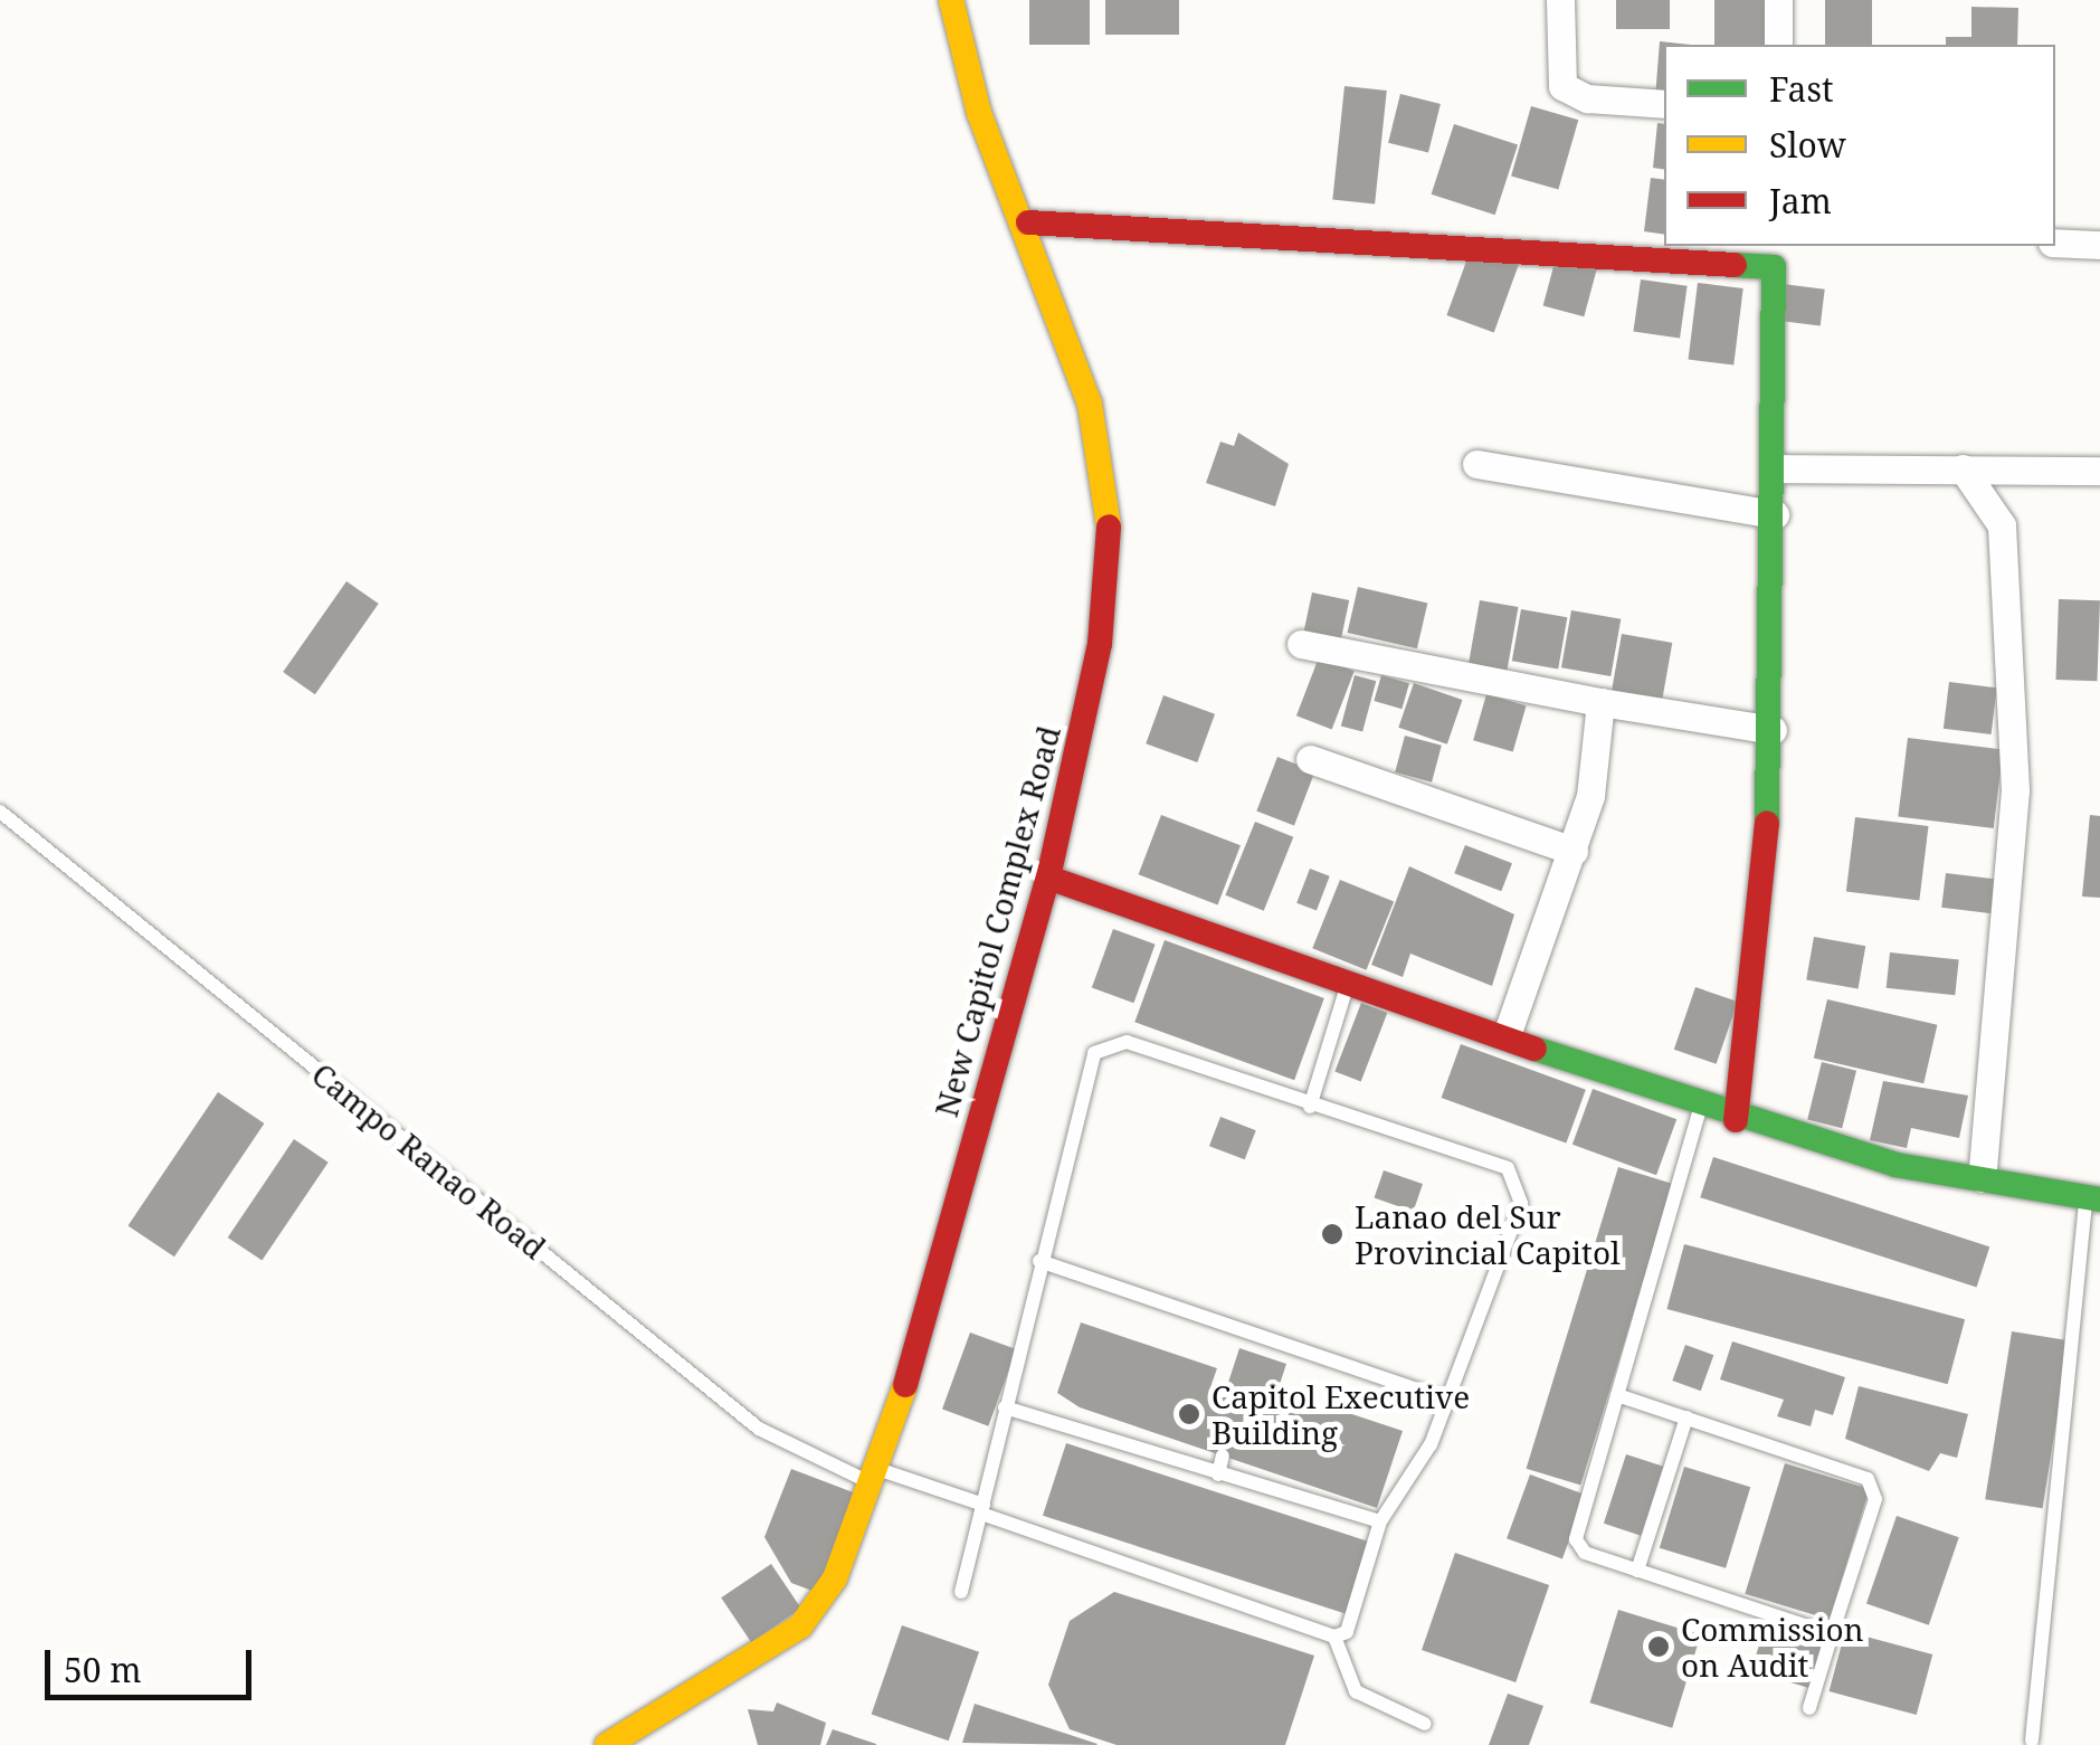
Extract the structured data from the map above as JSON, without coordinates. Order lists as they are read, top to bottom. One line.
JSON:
{"streets":{"street":["New Capitol Complex Road"],"lane":["Campo Ranao Road"]},"crossings":[["New Capitol Complex Road","Campo Ranao Road"]],"places":["Lanao del Sur Provincial Capitol","Capitol Executive Building","Commission on Audit"],"legend":["Fast","Slow","Jam"],"scale_bar":"50 m"}
